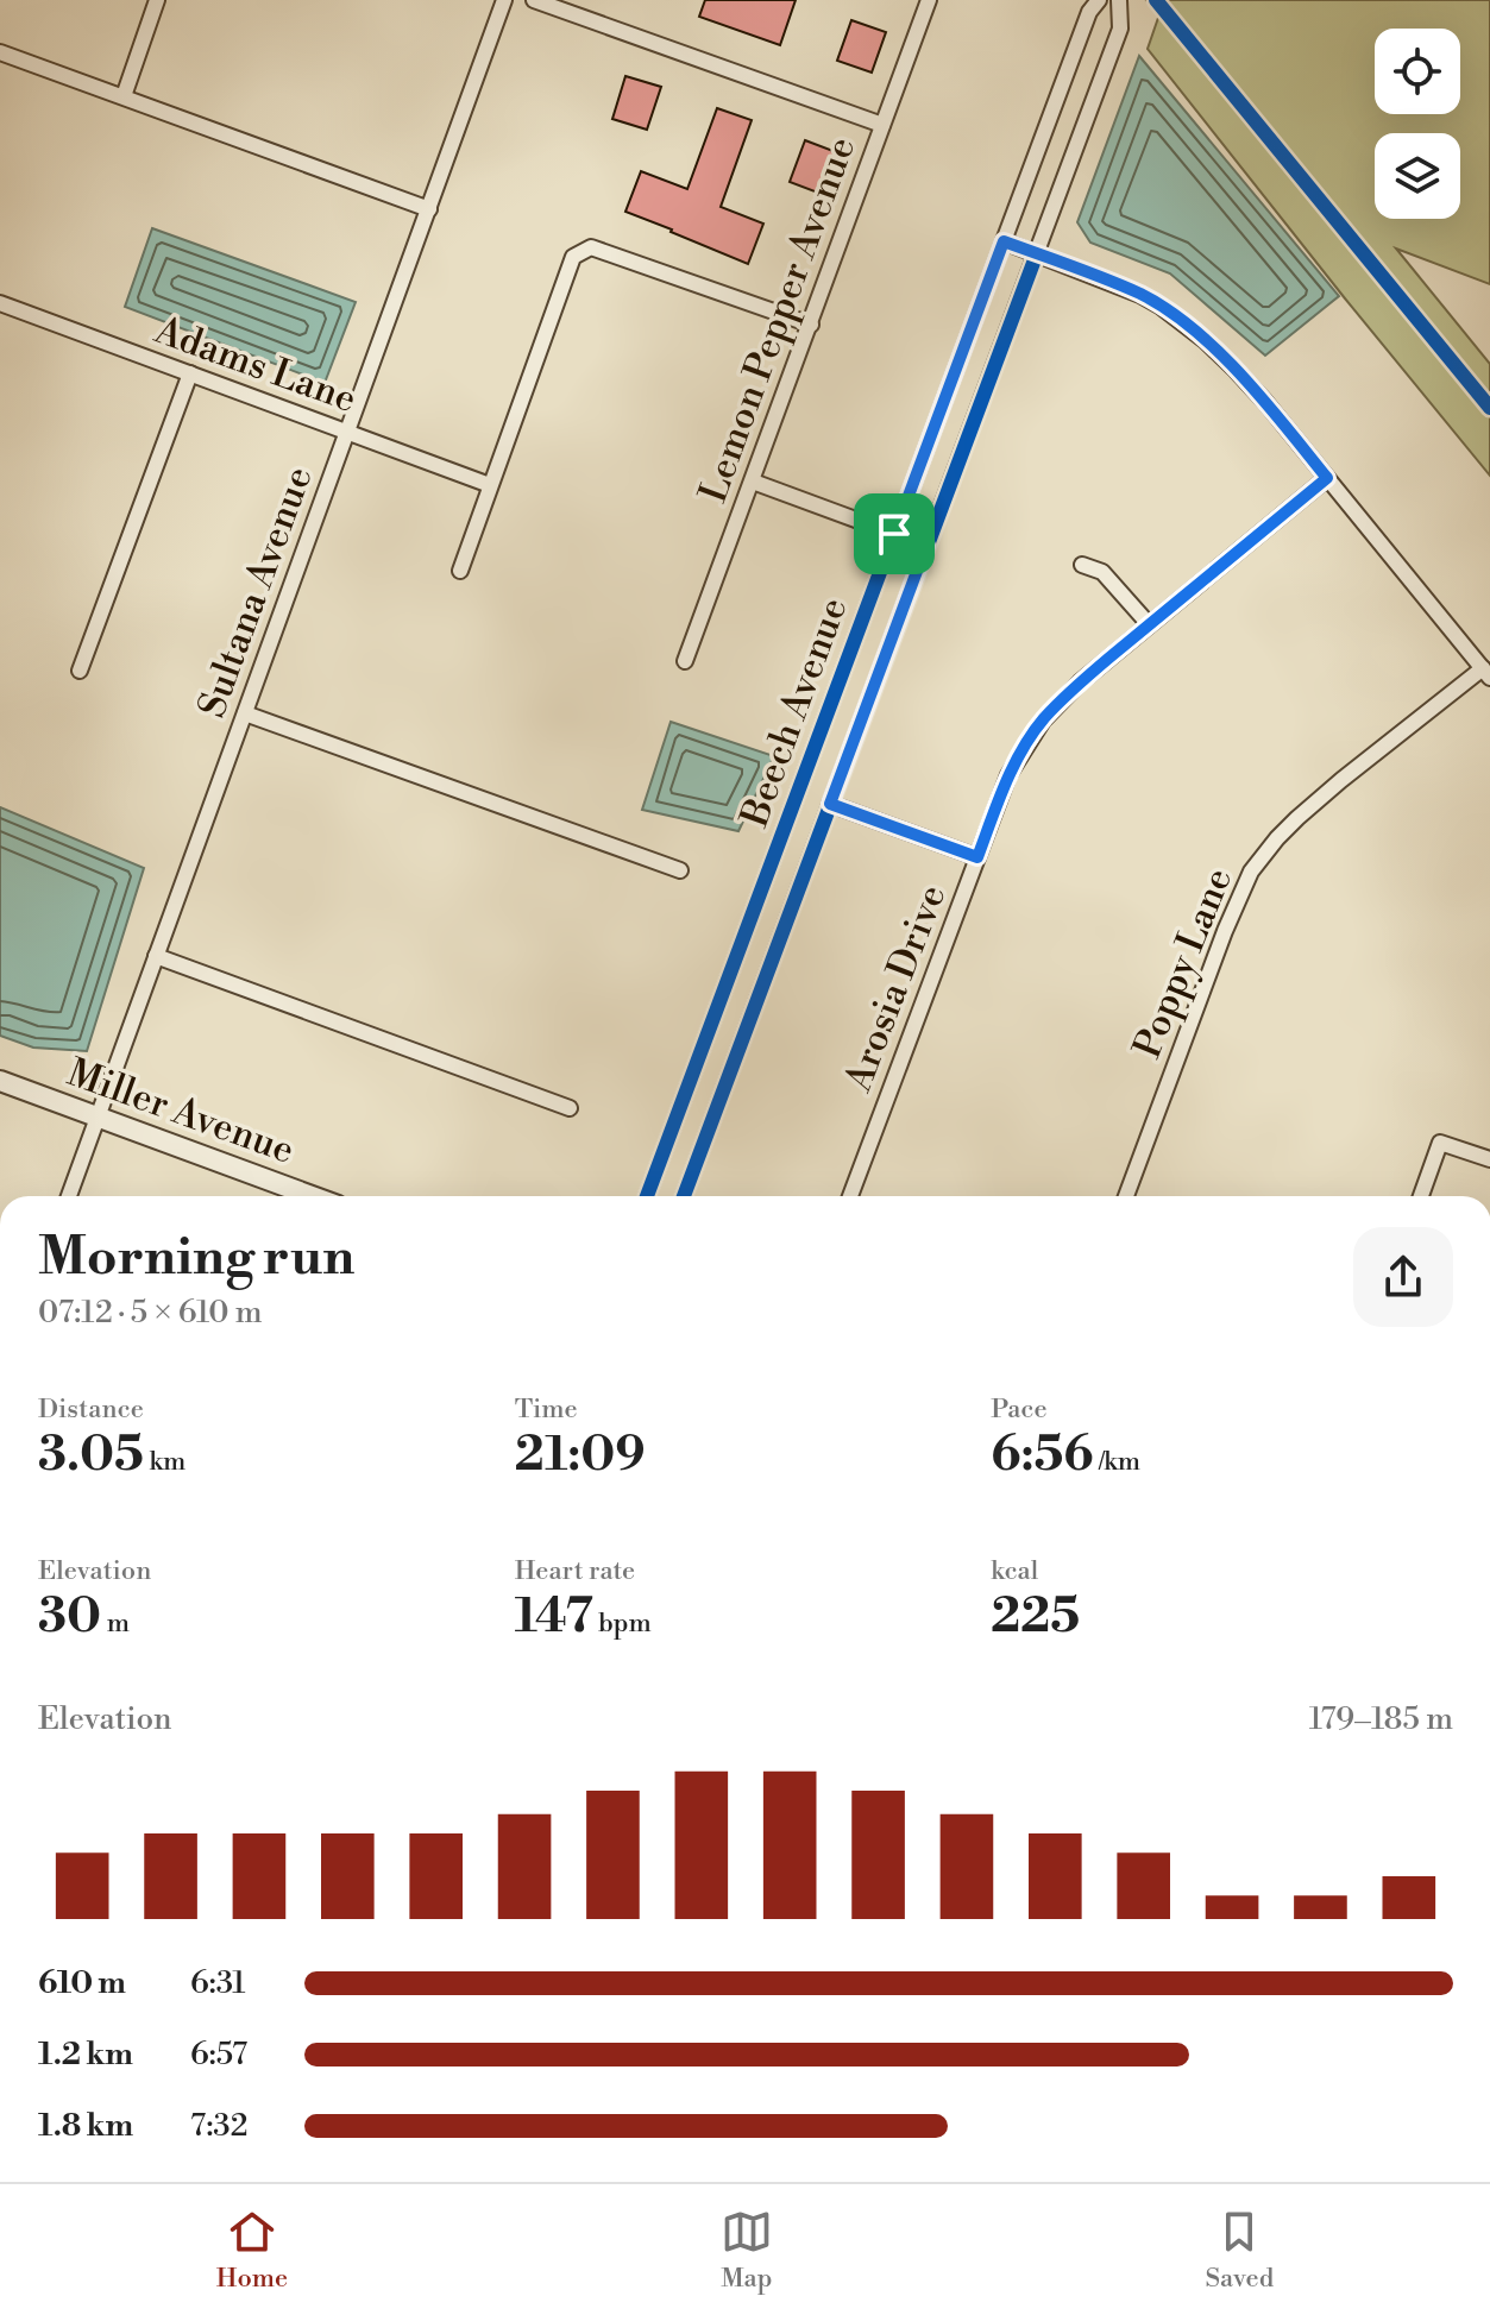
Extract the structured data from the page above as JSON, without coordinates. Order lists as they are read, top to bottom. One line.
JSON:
{"streets":{"street":["Lemon Pepper Avenue","Adams Lane","Sultana Avenue","Beech Avenue","Poppy Lane","Arosia Drive","Miller Avenue"]},"crossings":[["Adams Lane","Sultana Avenue"],["Sultana Avenue","Miller Avenue"]],"page":{"heading":["Morning run","07:12 · 5 × 610 m"],"stats":[["Distance","3.05 km"],["Time","21:09"],["Pace","6:56 /km"],["Elevation","30 m"],["Heart rate","147 bpm"],["kcal","225"]],"chart":["Elevation","179–185 m"],"list":[{"name":"610 m","note":"6:31"},{"name":"1.2 km","note":"6:57"},{"name":"1.8 km","note":"7:32"}],"tabs":["Home","Map","Saved"]}}
